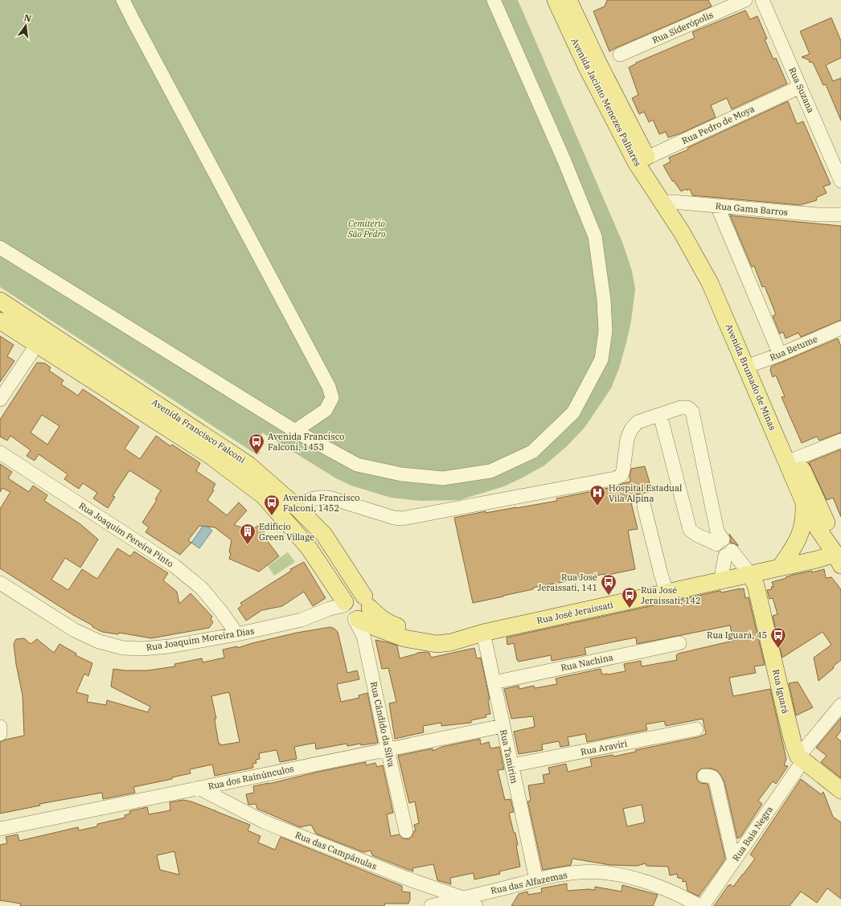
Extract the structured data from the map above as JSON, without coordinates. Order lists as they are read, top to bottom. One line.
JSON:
{"streets":{"main road":["Avenida Jacinto Menezes Palhares","Avenida Brumado de Minas","Avenida Francisco Falconi","Rua José Jeraissati","Rua Iguará"],"street":["Rua Siderópolis","Rua Suzana","Rua Pedro de Moya","Rua Gama Barros","Rua Betume","Rua Joaquim Pereira Pinto","Rua Joaquim Moreira Dias","Rua Nachina","Rua Cândido da Silva","Rua Araviri","Rua Tamirim","Rua dos Rainúnculos","Rua Baia Negra","Rua das Campânulas","Rua das Alfazemas"]},"crossings":[["Rua Suzana","Rua Pedro de Moya"],["Avenida Jacinto Menezes Palhares","Rua Pedro de Moya"],["Avenida Jacinto Menezes Palhares","Rua Gama Barros"],["Avenida Jacinto Menezes Palhares","Avenida Brumado de Minas"],["Rua Gama Barros","Avenida Brumado de Minas"],["Rua Betume","Avenida Brumado de Minas"],["Avenida Brumado de Minas","Rua José Jeraissati"],["Avenida Francisco Falconi","Rua José Jeraissati"],["Avenida Francisco Falconi","Rua Joaquim Moreira Dias"],["Avenida Francisco Falconi","Rua Cândido da Silva"],["Rua Joaquim Pereira Pinto","Rua Joaquim Moreira Dias"],["Rua José Jeraissati","Rua Iguará"],["Rua José Jeraissati","Rua Tamirim"],["Rua Joaquim Moreira Dias","Rua Cândido da Silva"],["Rua Nachina","Rua Tamirim"],["Rua Iguará","Rua Baia Negra"],["Rua Cândido da Silva","Rua dos Rainúnculos"],["Rua Araviri","Rua Tamirim"],["Rua Tamirim","Rua dos Rainúnculos"],["Rua Tamirim","Rua das Alfazemas"],["Rua dos Rainúnculos","Rua das Campânulas"],["Rua Baia Negra","Rua das Alfazemas"],["Rua das Campânulas","Rua das Alfazemas"]],"parks":["Cemitério São Pedro"],"places":{"bus stop":["Avenida Francisco Falconi, 1453","Avenida Francisco Falconi, 1452","Rua José Jeraissati, 141","Rua José Jeraissati, 142","Rua Iguará, 45"],"hospital":["Hospital Estadual Vila Alpina"],"building":["Edifício Green Village"]},"north":"top"}
